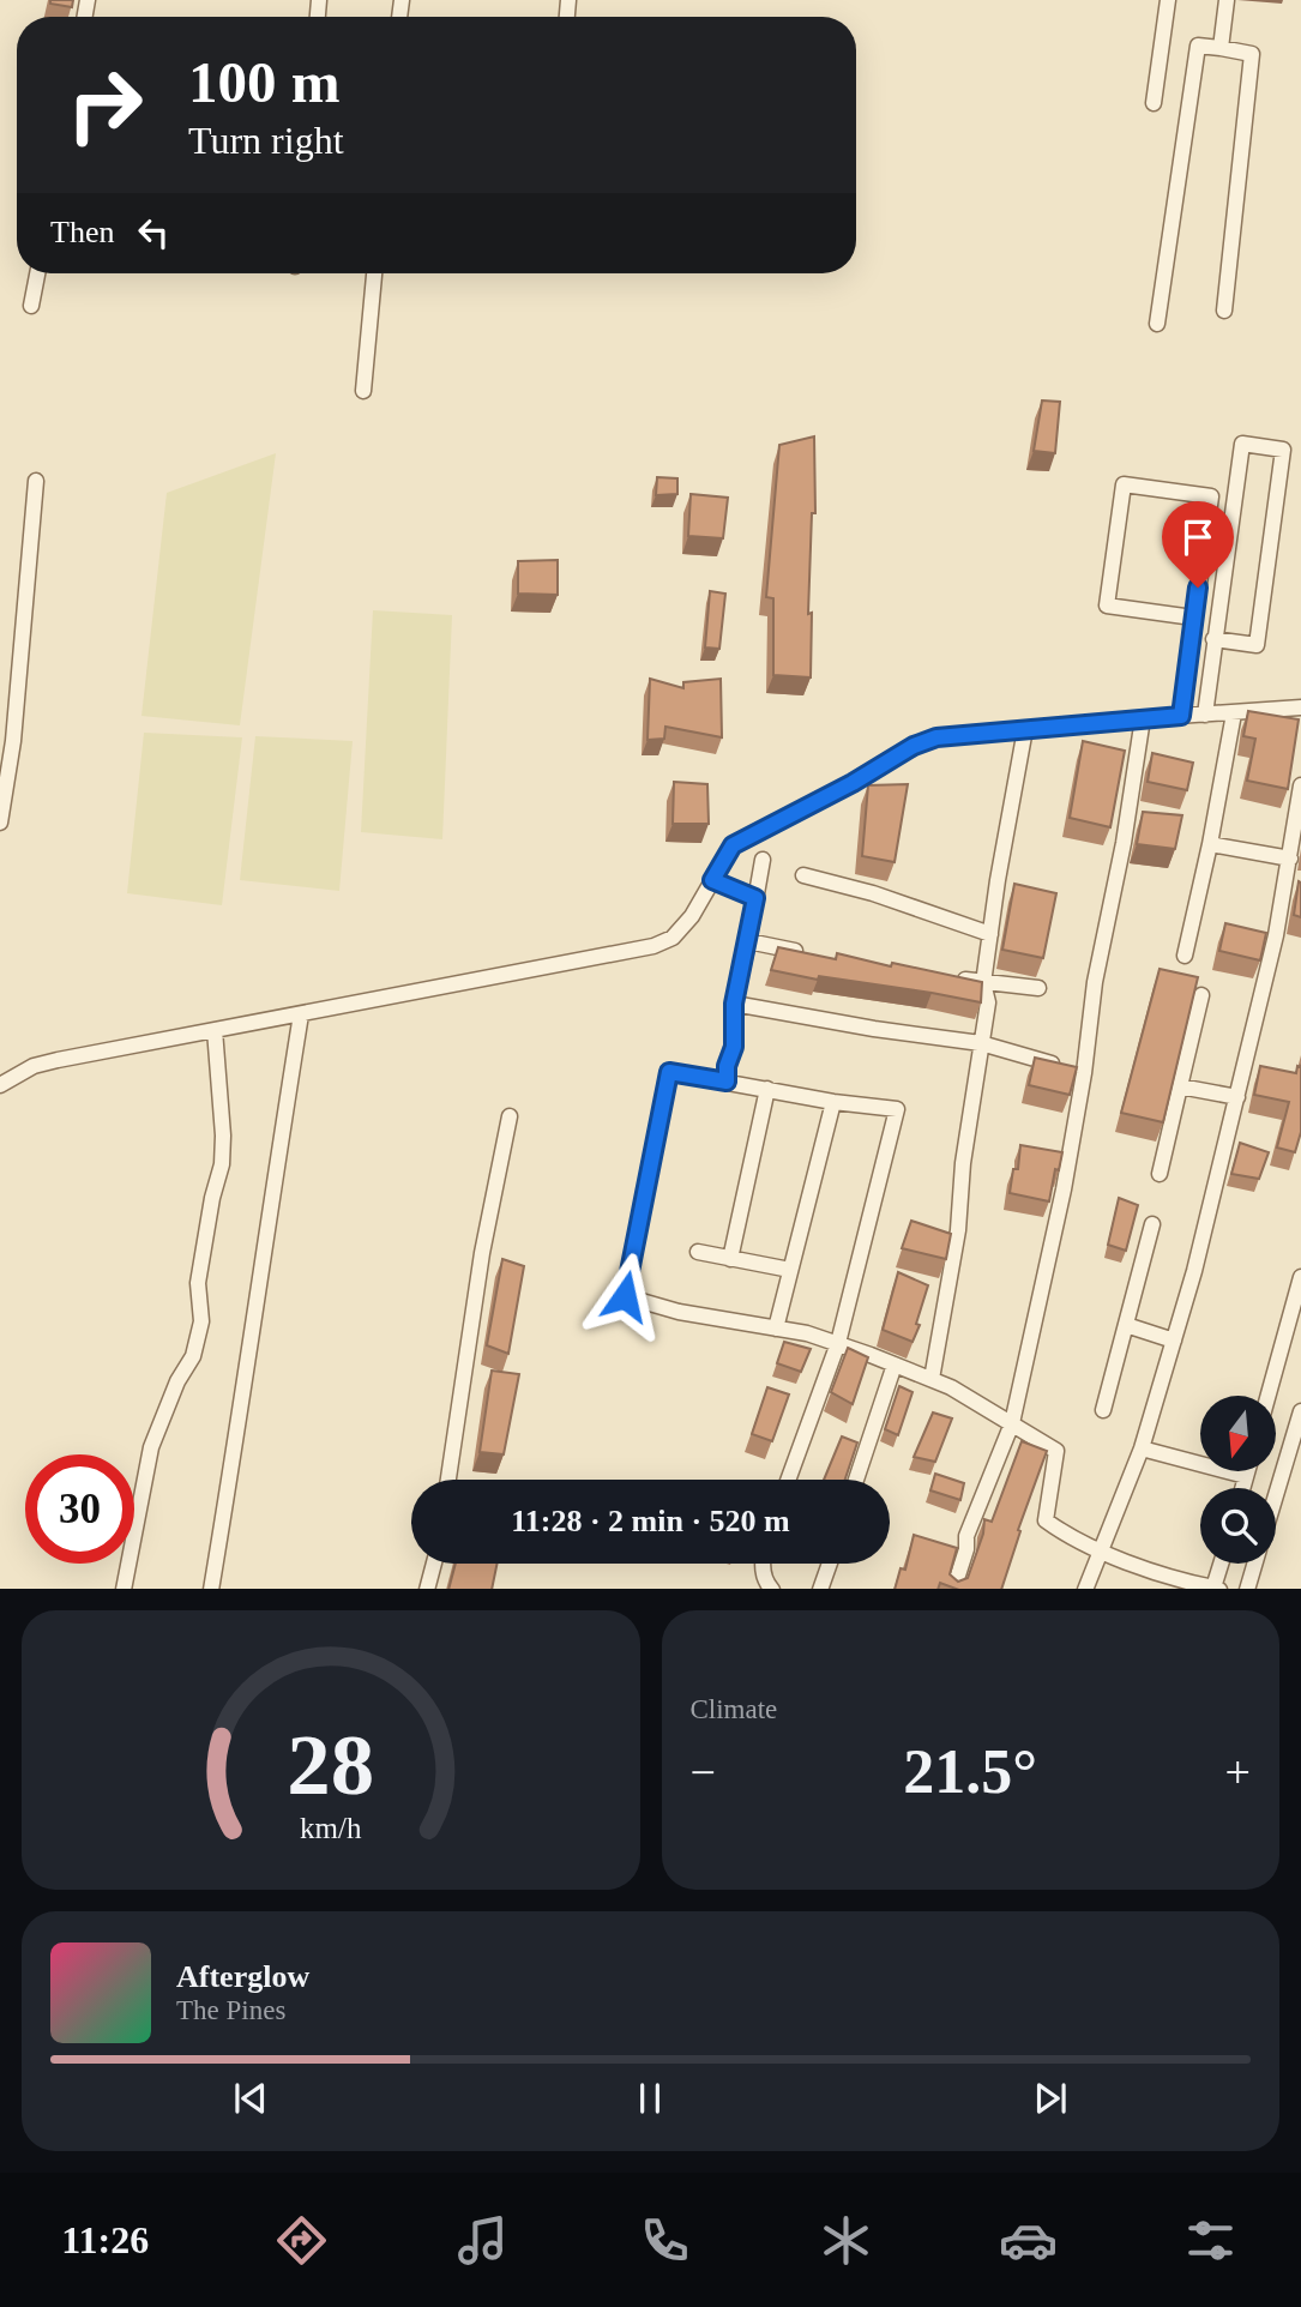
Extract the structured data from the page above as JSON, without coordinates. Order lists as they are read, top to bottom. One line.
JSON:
{"north":"bottom","page":{"turn":["100 m","Turn right"],"then":"Then","limit":"30","trip":"11:28 · 2 min · 520 m","tile":"Climate","heat":["−","21.5°","+"],"song":["Afterglow","The Pines"],"tabs":"11:26","gauge":["28","km/h"]}}
